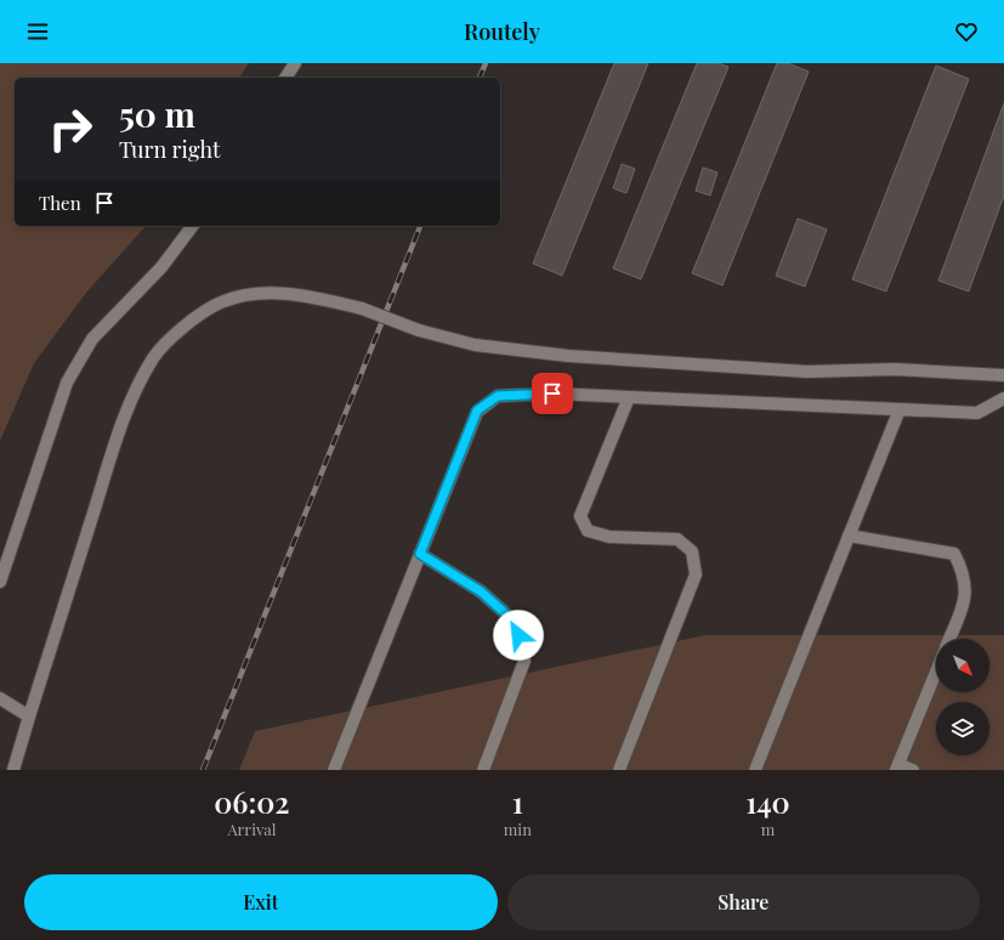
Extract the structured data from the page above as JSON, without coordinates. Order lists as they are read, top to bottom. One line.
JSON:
{"north":"bottom right","page":{"header":"Routely","turn":["50 m","Turn right"],"then":"Then","eta":["06:02","Arrival","1","min","140","m"],"buttons":["Exit","Share"]}}
